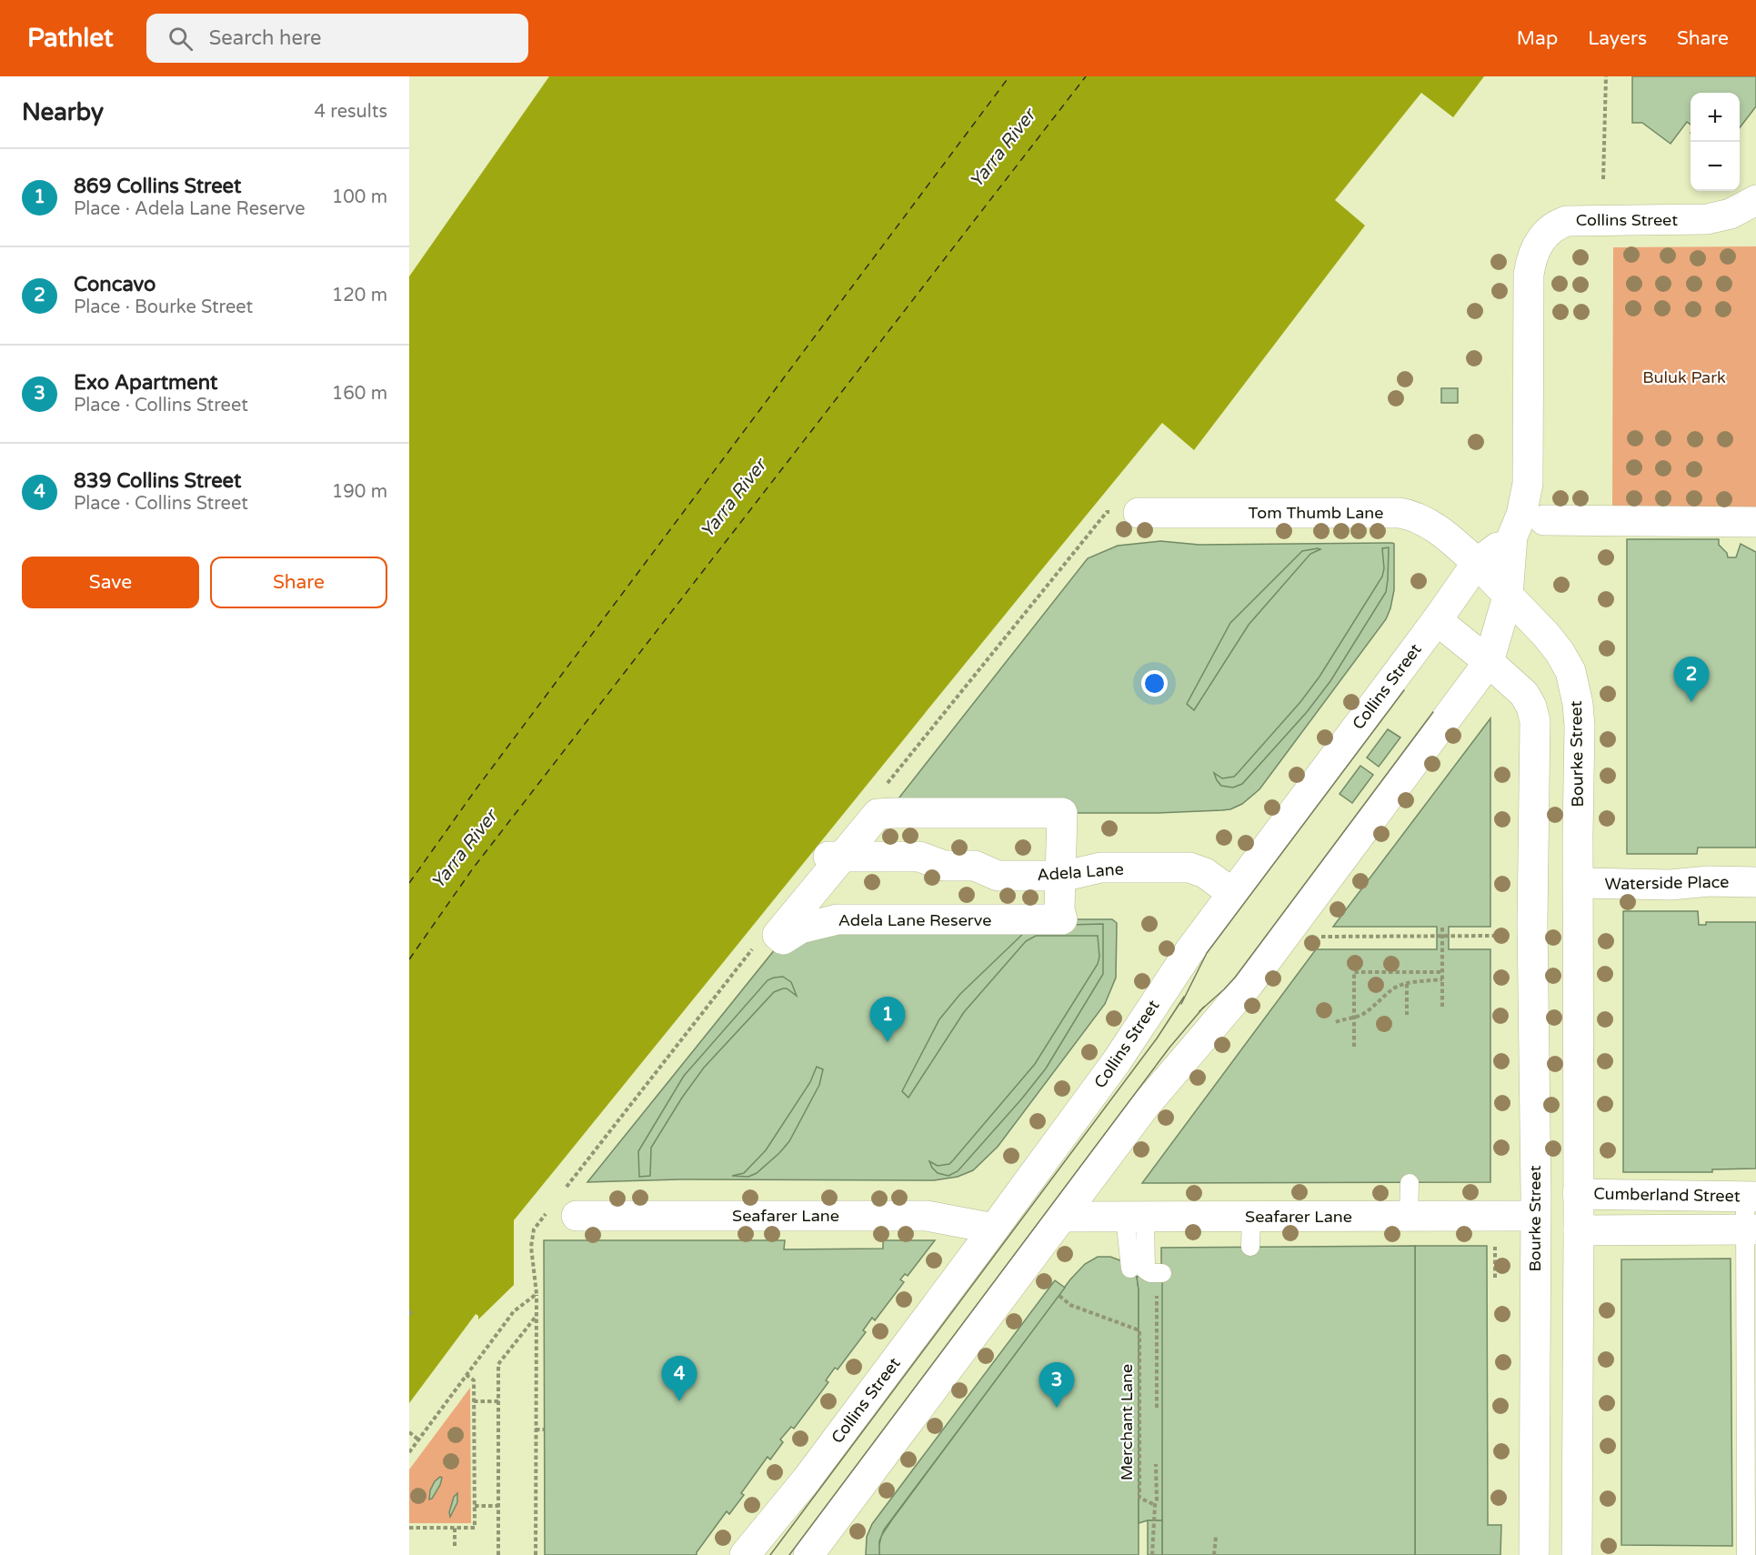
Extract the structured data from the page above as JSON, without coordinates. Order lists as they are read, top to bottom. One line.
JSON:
{"streets":{"street":["Collins Street","Tom Thumb Lane","Bourke Street","Adela Lane","Waterside Place","Adela Lane Reserve","Cumberland Street","Seafarer Lane"],"path":["Merchant Lane"]},"crossings":[["Collins Street","Tom Thumb Lane"],["Collins Street","Bourke Street"],["Collins Street","Adela Lane"],["Collins Street","Seafarer Lane"],["Tom Thumb Lane","Bourke Street"],["Bourke Street","Waterside Place"],["Bourke Street","Cumberland Street"],["Bourke Street","Seafarer Lane"],["Adela Lane","Adela Lane Reserve"],["Cumberland Street","Seafarer Lane"]],"water":["Yarra River"],"parks":["Buluk Park"],"page":{"header":"Pathlet","search":"Search here","nav":["Map","Layers","Share"],"heading":["Nearby","4 results"],"map_buttons":["+","−"],"list":[{"mark":"1","name":"869 Collins Street","note":"Place · Adela Lane Reserve","value":"100 m"},{"mark":"2","name":"Concavo","note":"Place · Bourke Street","value":"120 m"},{"mark":"3","name":"Exo Apartment","note":"Place · Collins Street","value":"160 m"},{"mark":"4","name":"839 Collins Street","note":"Place · Collins Street","value":"190 m"}],"buttons":["Save","Share"],"pins":["2","1","4","3"]}}
